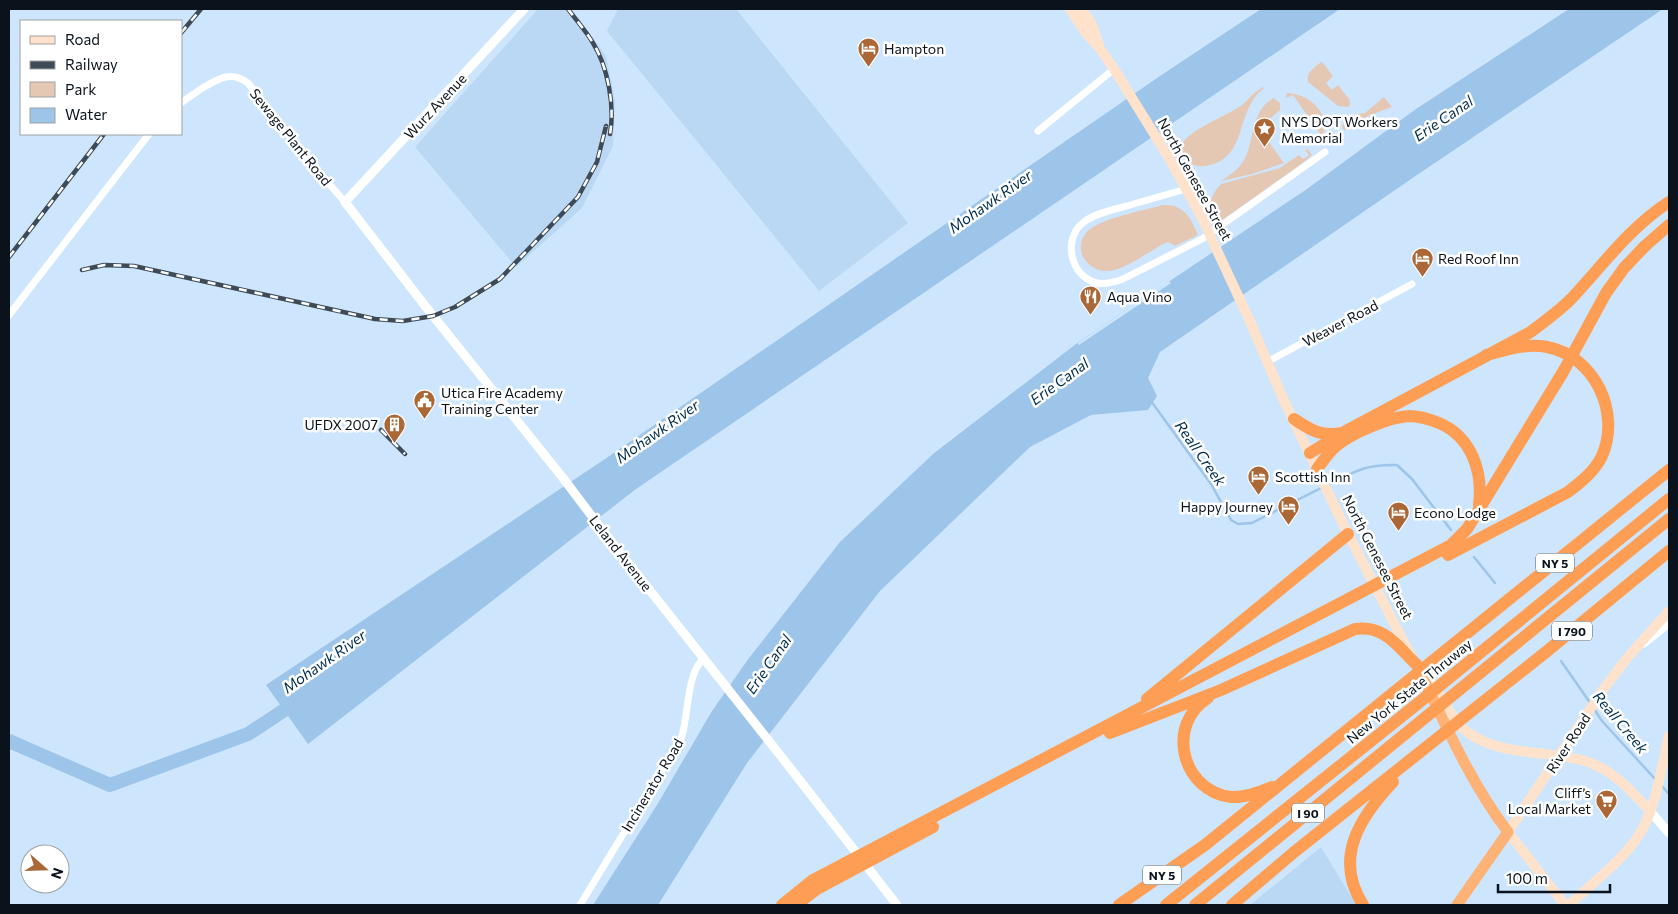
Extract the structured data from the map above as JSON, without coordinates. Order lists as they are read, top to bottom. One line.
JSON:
{"streets":{"highway":["North Genesee Street","NY 5","I 790","New York State Thruway","I 90"],"main road":["River Road"],"street":["Wurz Avenue","Sewage Plant Road","Weaver Road","Leland Avenue","Incinerator Road"]},"crossings":[["Wurz Avenue","Sewage Plant Road"],["Wurz Avenue","Leland Avenue"],["Sewage Plant Road","Leland Avenue"],["North Genesee Street","Weaver Road"],["North Genesee Street","River Road"],["Leland Avenue","Incinerator Road"]],"water":["Erie Canal","Mohawk River","Reall Creek"],"places":{"hotel":["Hampton","Red Roof Inn","Scottish Inn","Happy Journey","Econo Lodge"],"place":["NYS DOT Workers Memorial"],"restaurant":["Aqua Vino"],"public building":["Utica Fire Academy Training Center"],"building":["UFDX 2007"],"supermarket":["Cliff’s Local Market"]},"legend":["Road","Railway","Park","Water"],"scale_bar":"100 m","north":"right"}
